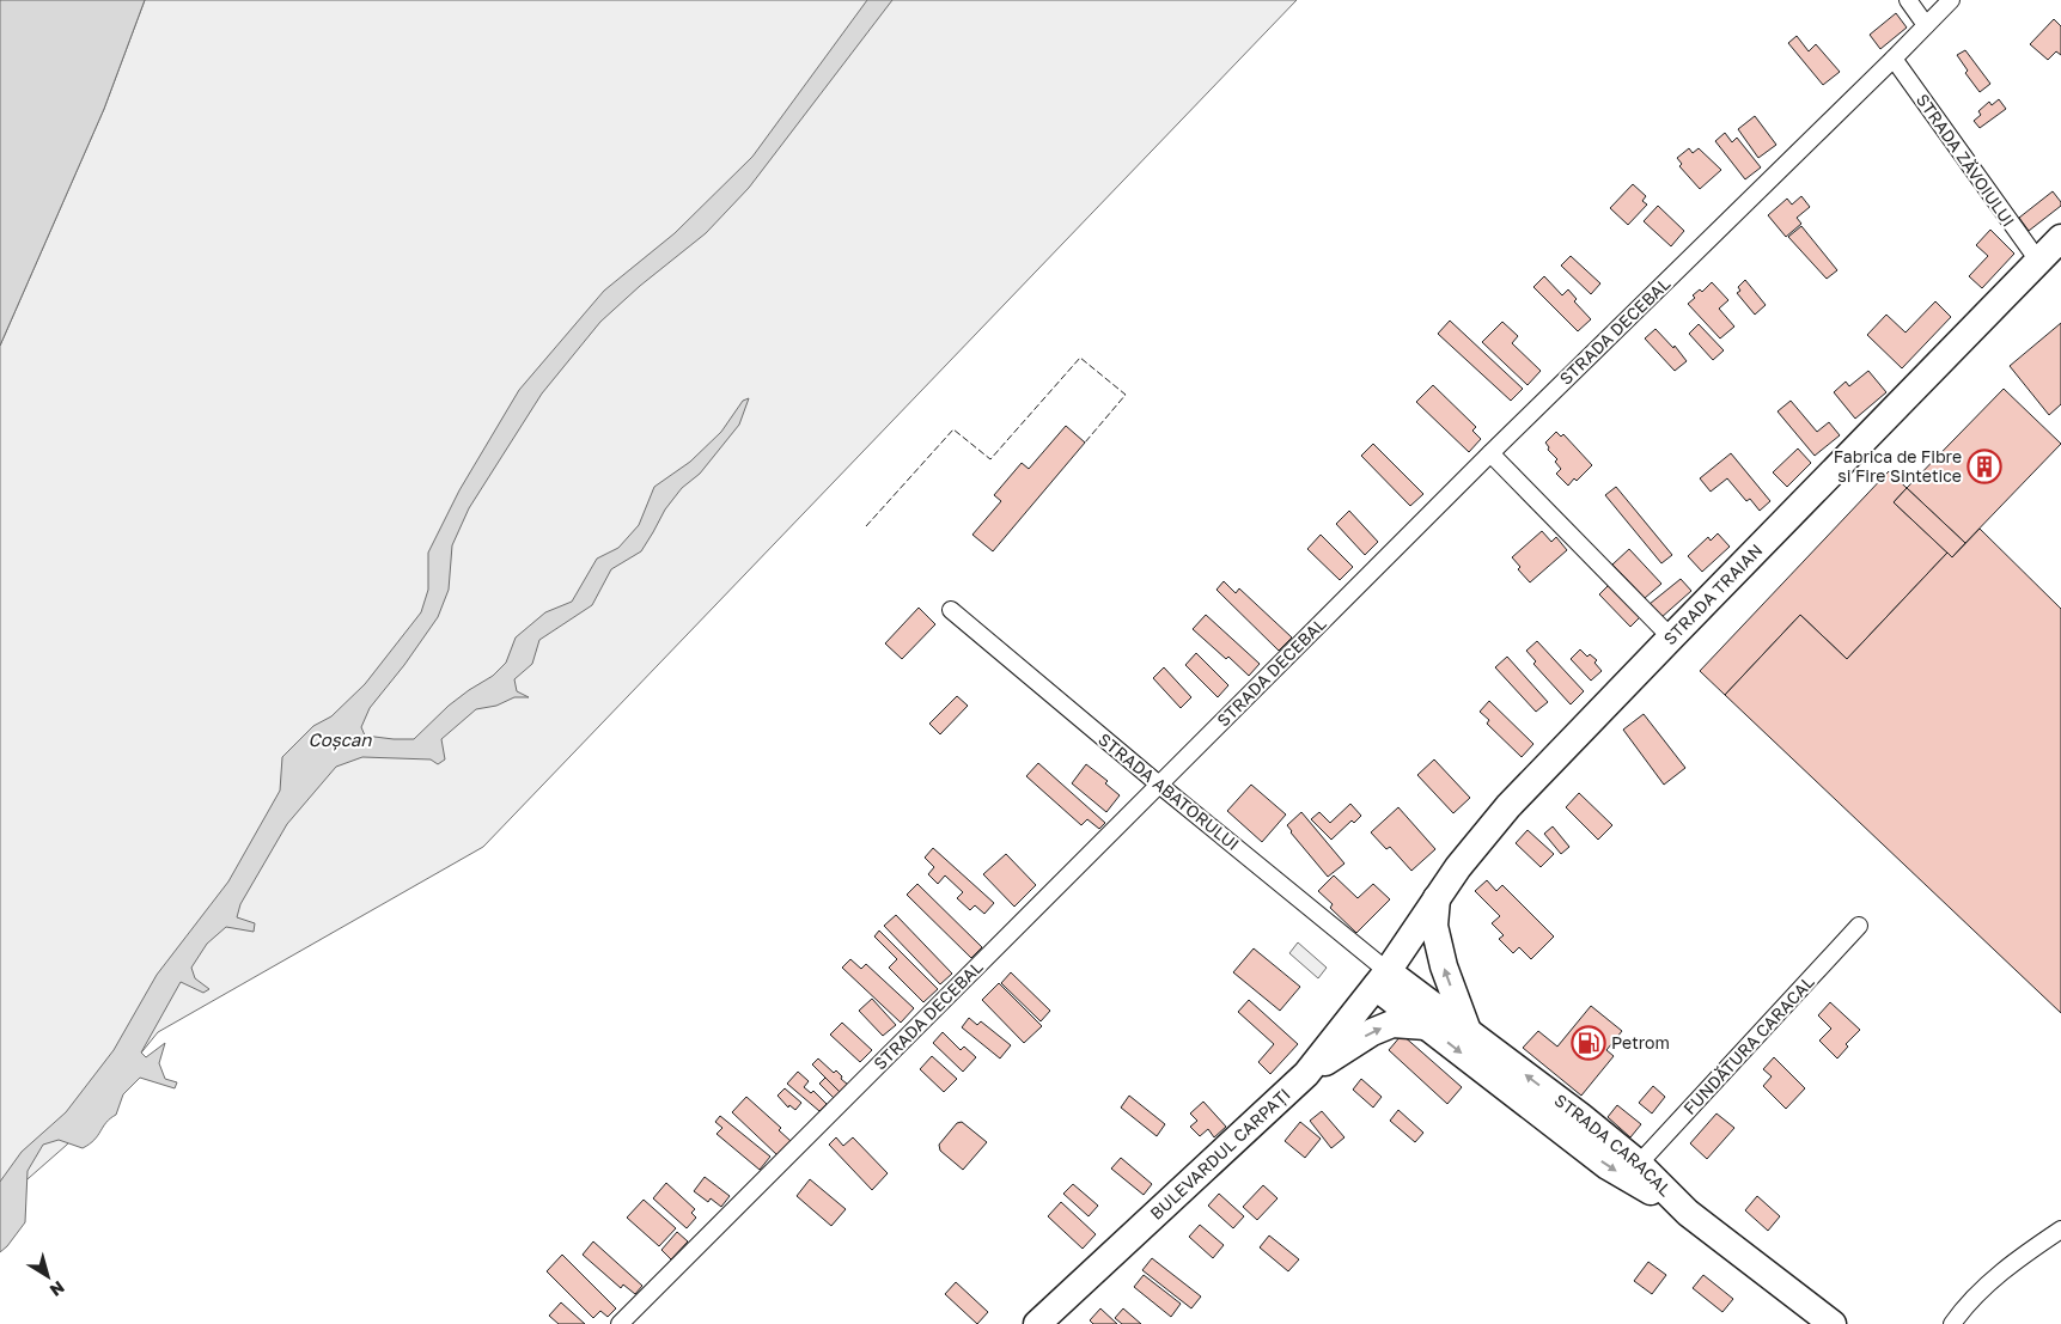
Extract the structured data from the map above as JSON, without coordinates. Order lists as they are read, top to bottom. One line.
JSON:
{"streets":{"main road":["STRADA TRAIAN","STRADA CARACAL","BULEVARDUL CARPAȚI"],"street":["STRADA ZĂVOIULUI","STRADA DECEBAL","STRADA ABATORULUI","FUNDĂTURA CARACAL"]},"crossings":[["STRADA ZĂVOIULUI","STRADA DECEBAL"],["STRADA ZĂVOIULUI","STRADA TRAIAN"],["STRADA DECEBAL","STRADA ABATORULUI"],["STRADA TRAIAN","STRADA ABATORULUI"],["STRADA TRAIAN","STRADA CARACAL"],["STRADA TRAIAN","BULEVARDUL CARPAȚI"],["STRADA ABATORULUI","STRADA CARACAL"],["STRADA ABATORULUI","BULEVARDUL CARPAȚI"],["FUNDĂTURA CARACAL","STRADA CARACAL"],["STRADA CARACAL","BULEVARDUL CARPAȚI"]],"water":["Coșcan"],"places":{"building":["Fabrica de Fibre si Fire Sintetice"],"fuel station":["Petrom"]},"north":"bottom right"}
